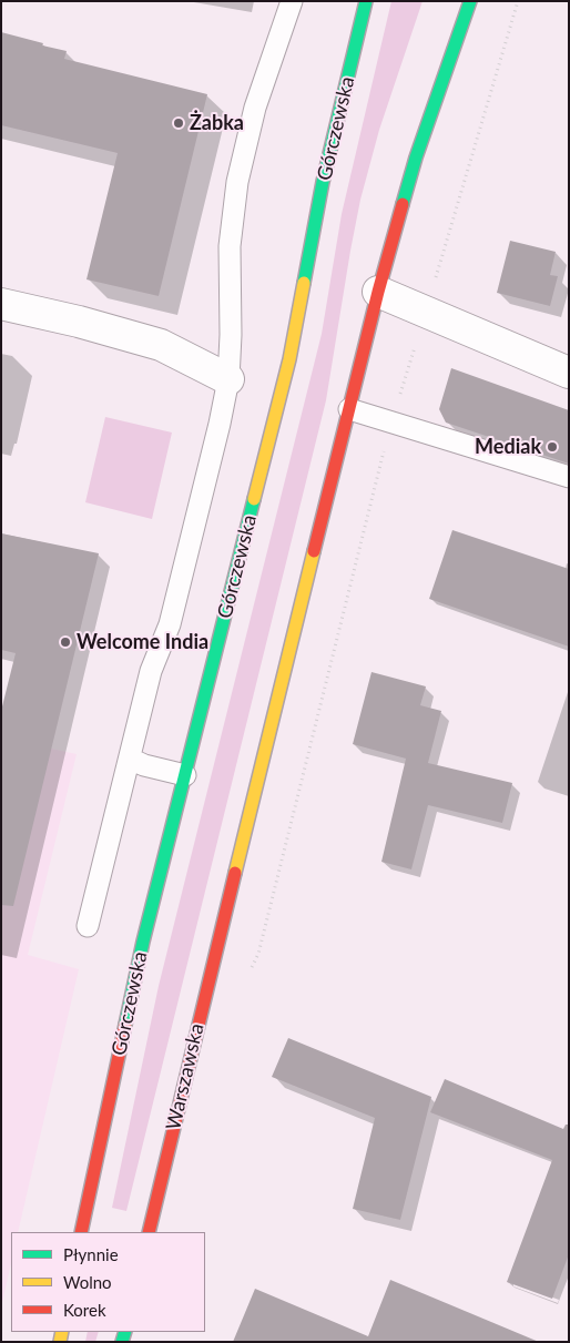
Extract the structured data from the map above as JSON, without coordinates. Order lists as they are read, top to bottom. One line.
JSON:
{"streets":{"main road":["Górczewska","Warszawska"]},"places":["Żabka","Mediak","Welcome India"],"legend":["Płynnie","Wolno","Korek"]}
